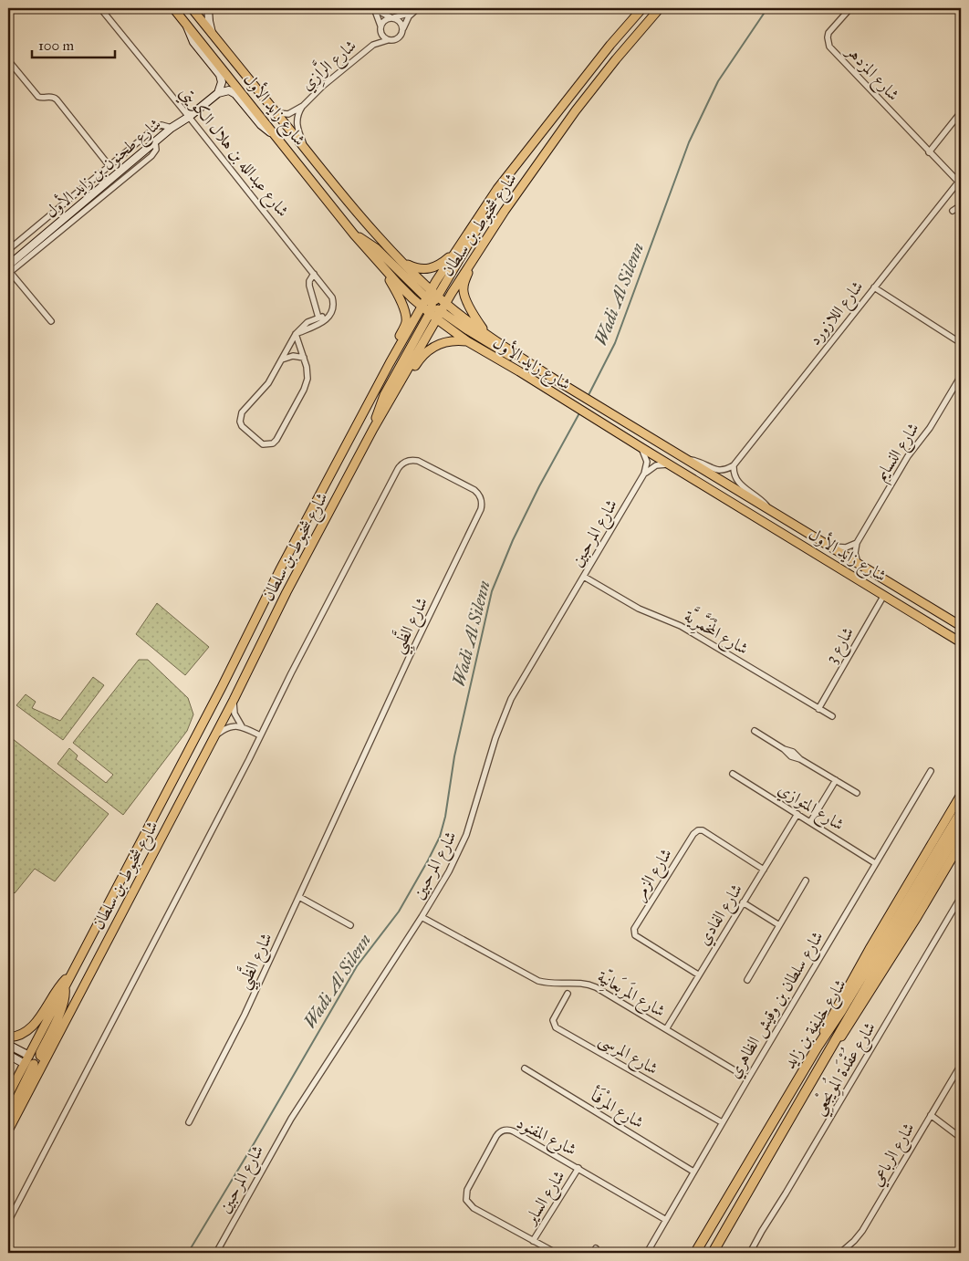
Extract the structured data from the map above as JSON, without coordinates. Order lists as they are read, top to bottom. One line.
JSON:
{"streets":{"highway":["شارع خليفة بن زايد"],"main road":["شارع زايد الأول","شارع شخبوط بن سلطان"],"street":["شارع الرَّازِي","شارع المزدهر","شارع عبدالله بن هلال الكويتي","شارع طحنون بن زايد الأول","شارع اللازورد","شارع النسايم","شارع المرحبين","شارع الظَّبِي","شارع المْخَمَّرِيَّة","شارع 3","شارع المتوازي","شارع الزمر","شارع الفادي","شارع المَربَعانِيّة","شارع سلطان بن وقيش الظاهري","شارع المرسى","شارع عُقْدَة المُوِيجْعِي","شارع المرْفَأ","شارع المفنود","شارع الرباعي","شارع الساير"]},"crossings":[["شارع الرَّازِي","شارع زايد الأول"],["شارع المزدهر","شارع اللازورد"],["شارع زايد الأول","شارع شخبوط بن سلطان"],["شارع زايد الأول","شارع 3"],["شارع عبدالله بن هلال الكويتي","شارع طحنون بن زايد الأول"],["شارع المرحبين","شارع المْخَمَّرِيَّة"],["شارع المرحبين","شارع المَربَعانِيّة"],["شارع المْخَمَّرِيَّة","شارع 3"],["شارع المتوازي","شارع الفادي"],["شارع المتوازي","شارع سلطان بن وقيش الظاهري"],["شارع الزمر","شارع الفادي"],["شارع الفادي","شارع المَربَعانِيّة"],["شارع المَربَعانِيّة","شارع سلطان بن وقيش الظاهري"],["شارع سلطان بن وقيش الظاهري","شارع المرسى"],["شارع سلطان بن وقيش الظاهري","شارع المرْفَأ"],["شارع سلطان بن وقيش الظاهري","شارع المفنود"],["شارع المفنود","شارع الساير"]],"water":["Wadi Al Silenn"],"scale_bar":"100 m"}
